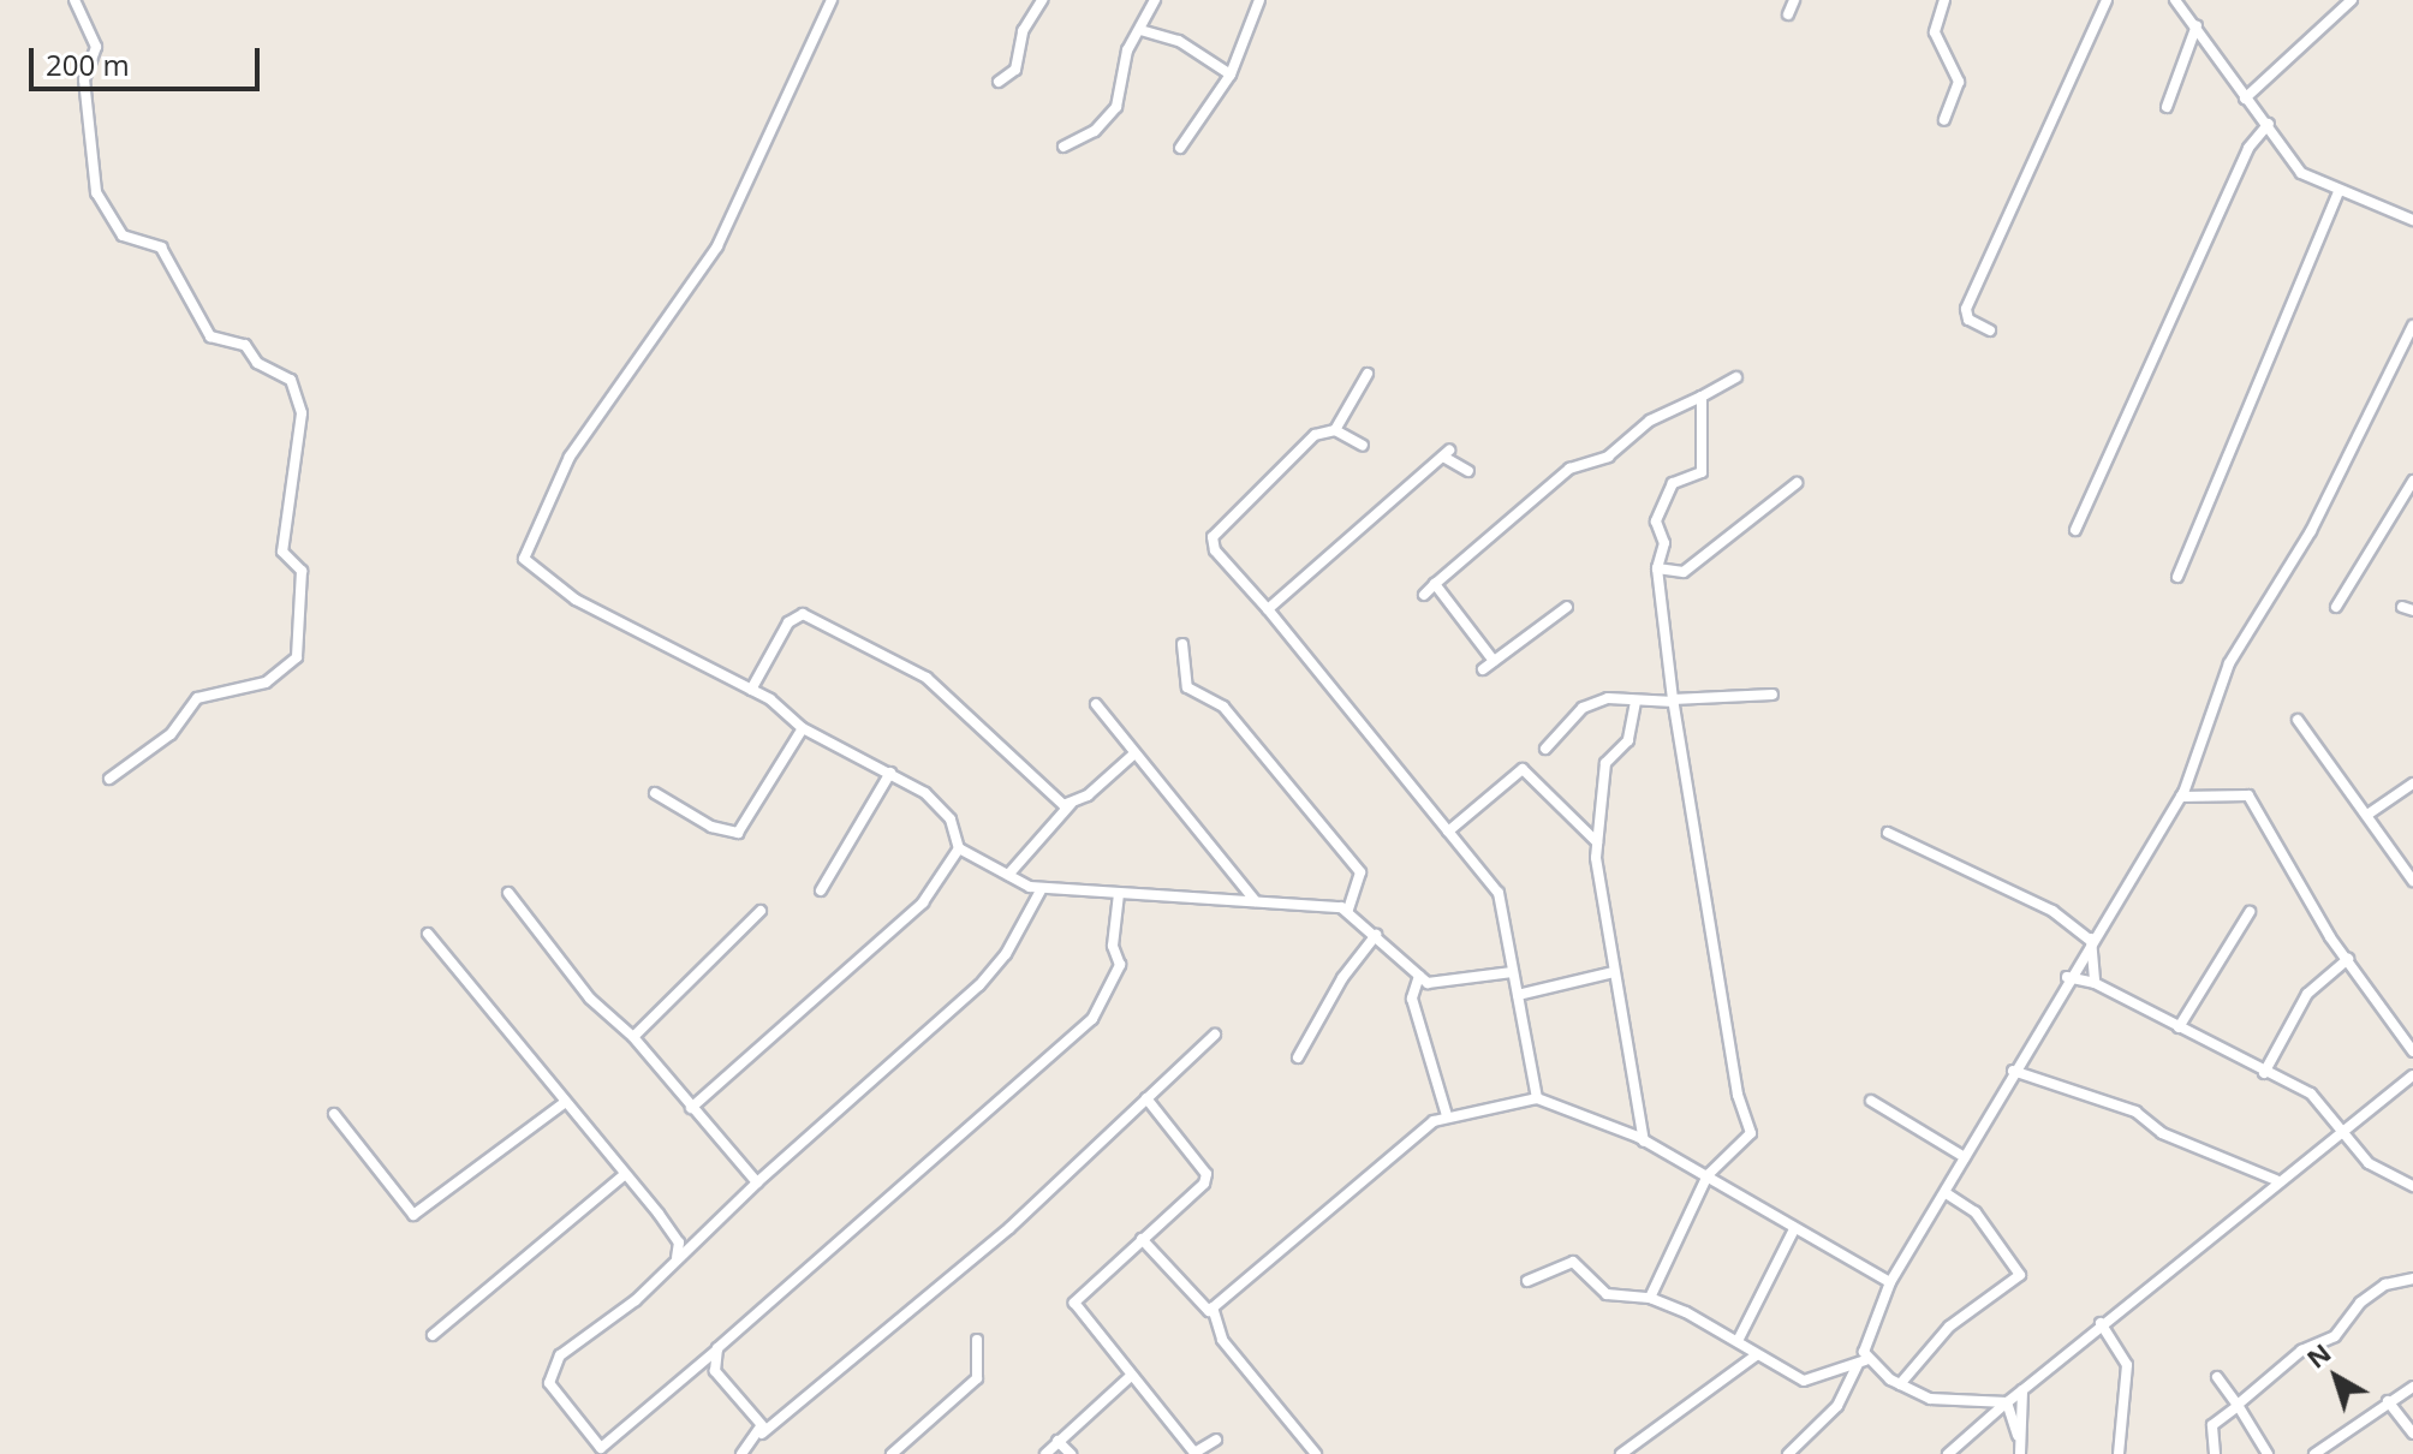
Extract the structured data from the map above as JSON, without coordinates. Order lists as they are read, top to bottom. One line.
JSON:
{"scale_bar":"200 m","north":"top left"}
